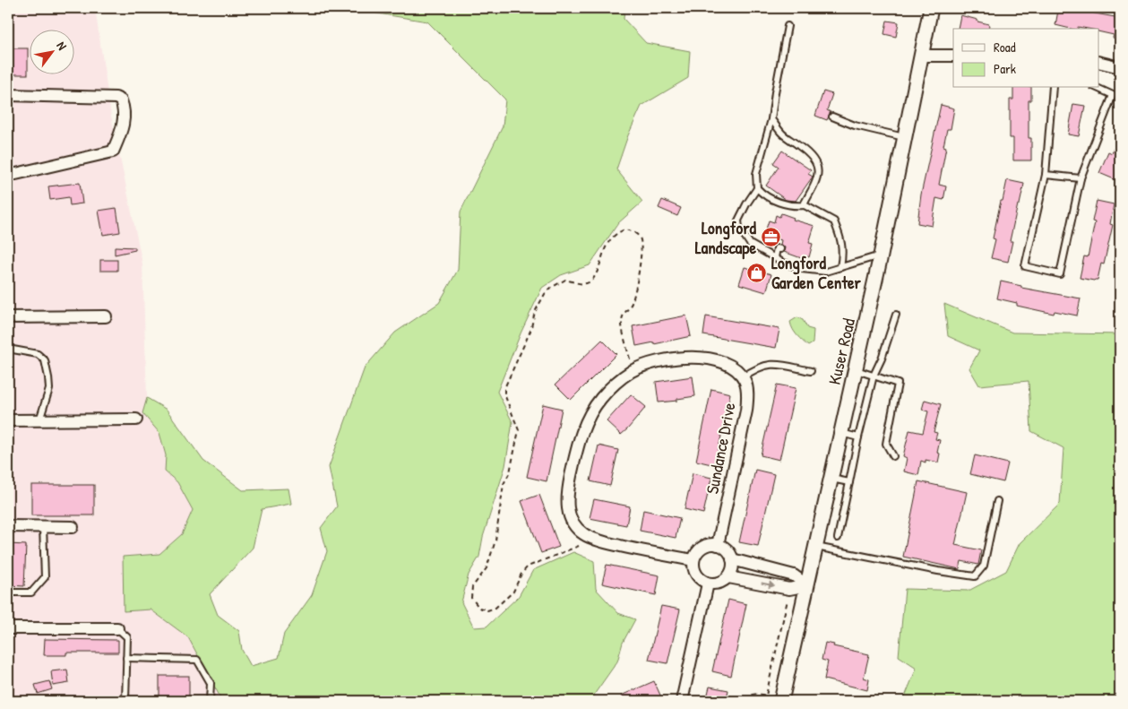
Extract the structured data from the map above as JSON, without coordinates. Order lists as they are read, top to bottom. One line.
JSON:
{"streets":{"street":["Kuser Road","Sundance Drive"]},"places":{"office":["Longford Landscape"],"shop":["Longford Garden Center"]},"legend":["Road","Park"],"north":"top right"}
